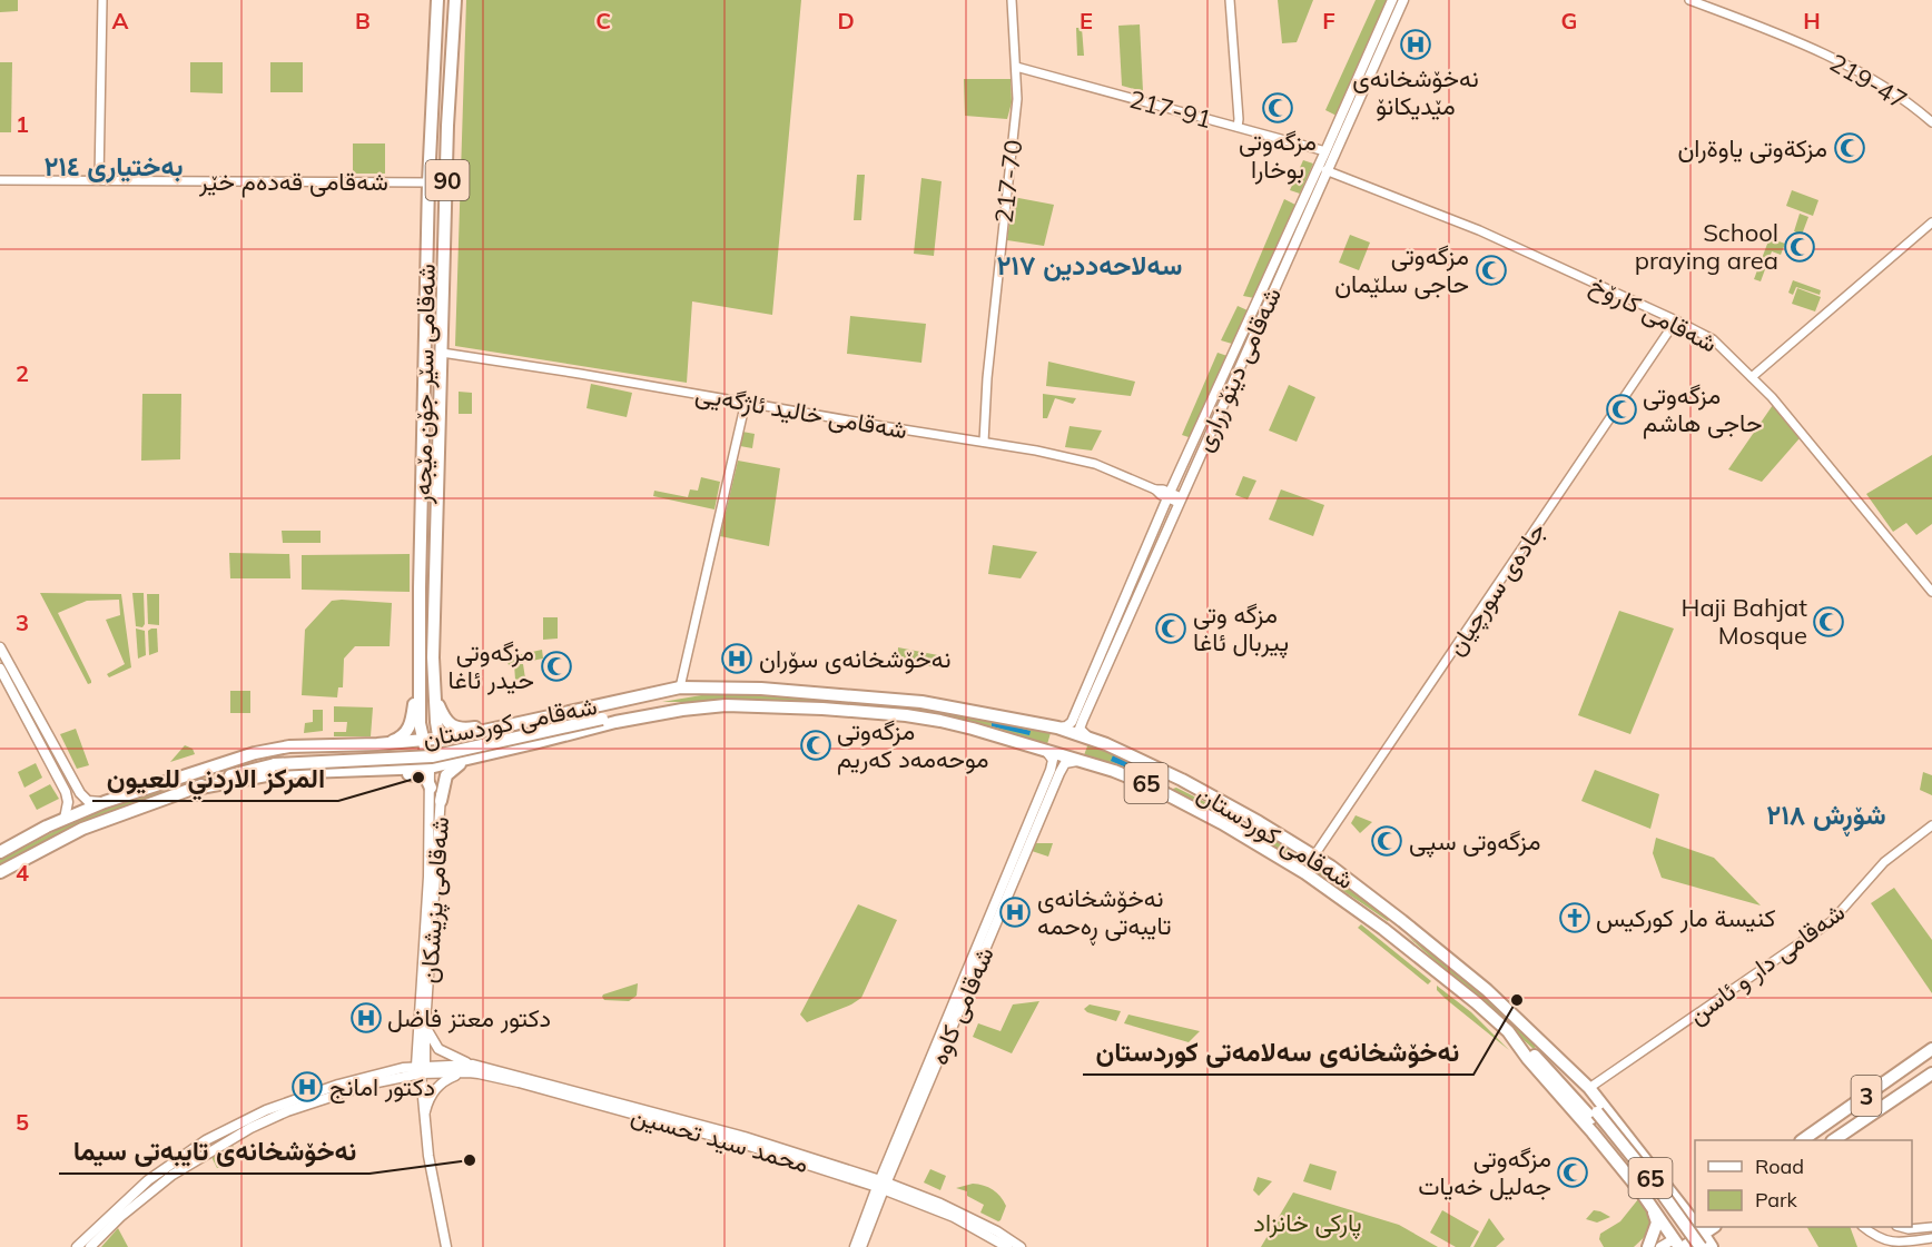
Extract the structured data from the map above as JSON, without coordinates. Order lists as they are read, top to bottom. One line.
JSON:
{"streets":{"highway":["90","شەقامی سێر جۆن مێجەر","شەقامی کوردستان","65","3"],"main road":["شەقامی دینۆ زراری","شەقامی پزیشکان","شەقامی کاوە","محمد سید تحسین"],"street":["219-47","217-91","شەقامی قەدەم خێر","217-70","شەقامی کارۆخ","شەقامی خالید ئاژگەیی","جادەی سورچیان","شەقامی دار و ئاسن"]},"crossings":[["217-91","217-70"],["217-91","شەقامی دینۆ زراری"],["شەقامی قەدەم خێر","شەقامی سێر جۆن مێجەر"],["217-70","شەقامی خالید ئاژگەیی"],["شەقامی کارۆخ","شەقامی دینۆ زراری"],["شەقامی کارۆخ","جادەی سورچیان"],["شەقامی دینۆ زراری","شەقامی خالید ئاژگەیی"],["شەقامی سێر جۆن مێجەر","شەقامی خالید ئاژگەیی"],["شەقامی سێر جۆن مێجەر","شەقامی کوردستان"],["شەقامی سێر جۆن مێجەر","شەقامی پزیشکان"],["جادەی سورچیان","شەقامی کوردستان"],["شەقامی کوردستان","شەقامی پزیشکان"],["شەقامی کوردستان","شەقامی دار و ئاسن"],["شەقامی پزیشکان","محمد سید تحسین"],["شەقامی کاوە","محمد سید تحسین"]],"districts":["بەختیاری ٢١٤","سەلاحەددین ٢١٧","شۆڕش ٢١٨"],"parks":["پارکی خانزاد"],"places":{"hospital":["نەخۆشخانەی مێدیکانۆ","نەخۆشخانەی سۆران","نەخۆشخانەی تایبەتی ڕەحمە","دكتور معتز فاضل","دكتور امانج"],"mosque":["مزگەوتی بوخارا","مزكةوتى ياوةران","School praying area","مزگەوتی حاجی سلێمان","مزگەوتی حاجی هاشم","Haji Bahjat Mosque","مزگه وتى پيربال ئاغا","مزگەوتی حیدر ئاغا","مزگەوتی موحەمەد کەریم","مزگەوتی سپی","مزگەوتی جەلیل خەیات"],"other":["المركز الاردني للعيون","نەخۆشخانەی سەلامەتی کوردستان","نەخۆشخانەی تایبەتی سیما"],"church":["كنيسة مار كوركيس"]},"legend":["Road","Park"],"grid":{"columns":["A","B","C","D","E","F","G","H"],"rows":["1","2","3","4","5"]}}
